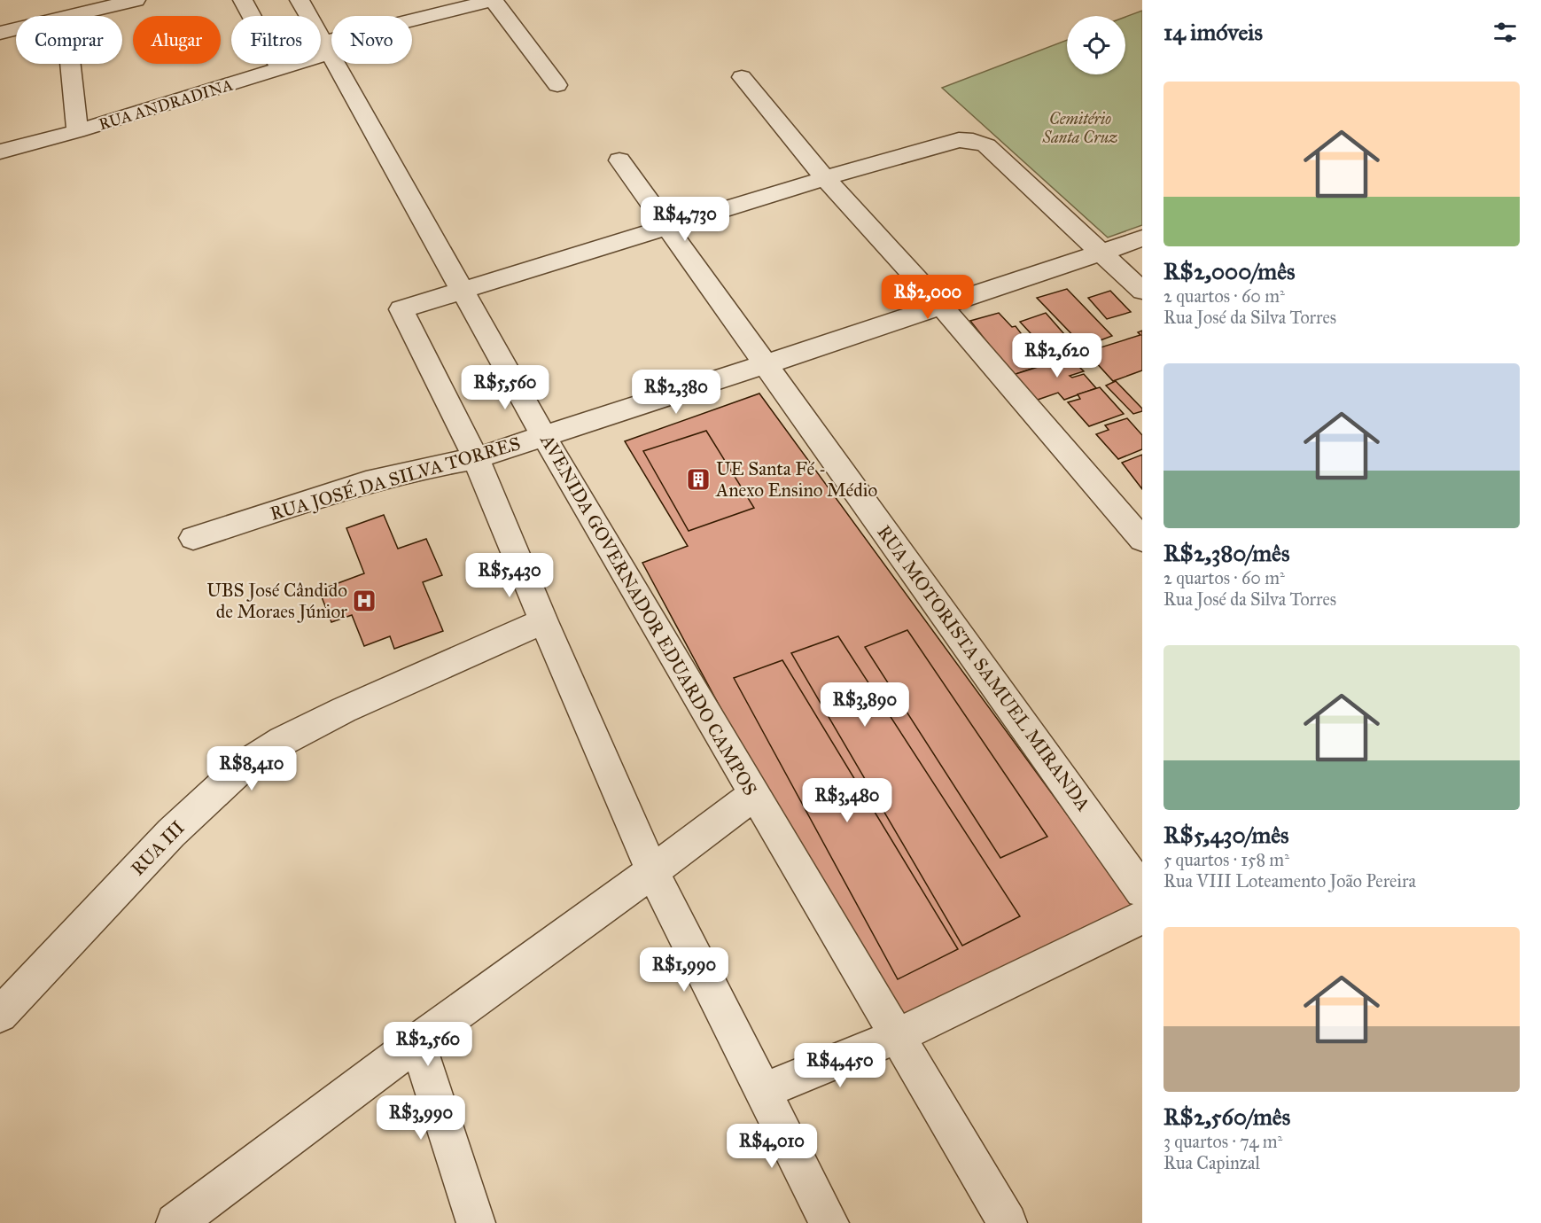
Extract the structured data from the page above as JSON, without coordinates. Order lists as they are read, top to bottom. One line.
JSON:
{"streets":{"street":["RUA ANDRADINA","RUA JOSÉ DA SILVA TORRES","AVENIDA GOVERNADOR EDUARDO CAMPOS","RUA MOTORISTA SAMUEL MIRANDA","RUA III"]},"crossings":[["RUA ANDRADINA","AVENIDA GOVERNADOR EDUARDO CAMPOS"],["RUA JOSÉ DA SILVA TORRES","AVENIDA GOVERNADOR EDUARDO CAMPOS"],["RUA JOSÉ DA SILVA TORRES","RUA MOTORISTA SAMUEL MIRANDA"]],"parks":["Cemitério Santa Cruz"],"places":{"building":["UE Santa Fé - Anexo Ensino Médio"],"hospital":["UBS José Cândido de Moraes Júnior"]},"page":{"heading":"14 imóveis","chip":["Comprar","Alugar","Filtros","Novo"],"list":[{"name":"R$2,000/mês","note":"2 quartos · 60 m² · Rua José da Silva Torres"},{"name":"R$2,380/mês","note":"2 quartos · 60 m² · Rua José da Silva Torres"},{"name":"R$5,430/mês","note":"5 quartos · 158 m² · Rua VIII Loteamento João Pereira"},{"name":"R$2,560/mês","note":"3 quartos · 74 m² · Rua Capinzal"}],"price":["R$4,730","R$2,000","R$2,620","R$5,560","R$2,380","R$5,430","R$3,890","R$8,410","R$3,480","R$1,990","R$2,560","R$4,450","R$3,990","R$4,010"]}}
